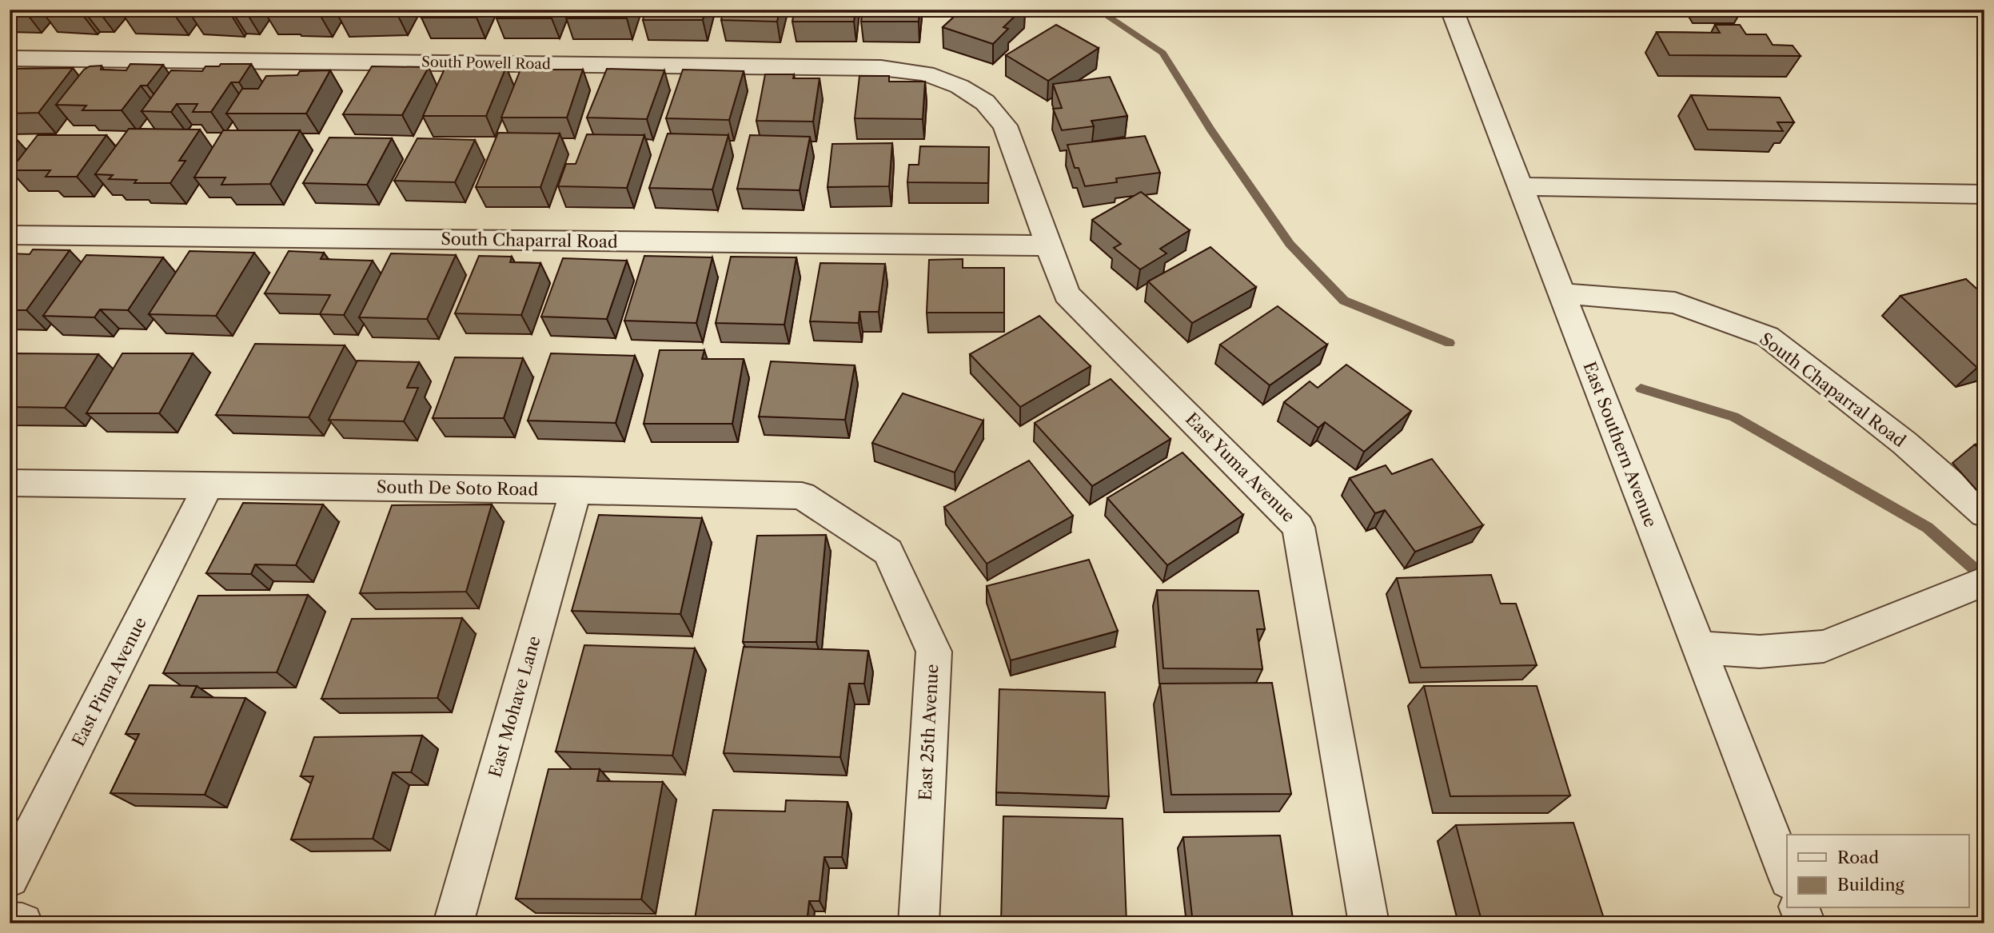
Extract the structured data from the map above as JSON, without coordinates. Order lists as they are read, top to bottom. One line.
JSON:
{"streets":{"street":["South Powell Road","South Chaparral Road","East Southern Avenue","East Yuma Avenue","South De Soto Road","East Pima Avenue","East Mohave Lane","East 25th Avenue"]},"crossings":[["South Powell Road","East Yuma Avenue"],["South Chaparral Road","East Southern Avenue"],["South Chaparral Road","East Yuma Avenue"],["South De Soto Road","East Pima Avenue"],["South De Soto Road","East Mohave Lane"],["South De Soto Road","East 25th Avenue"]],"legend":["Road","Building"]}
